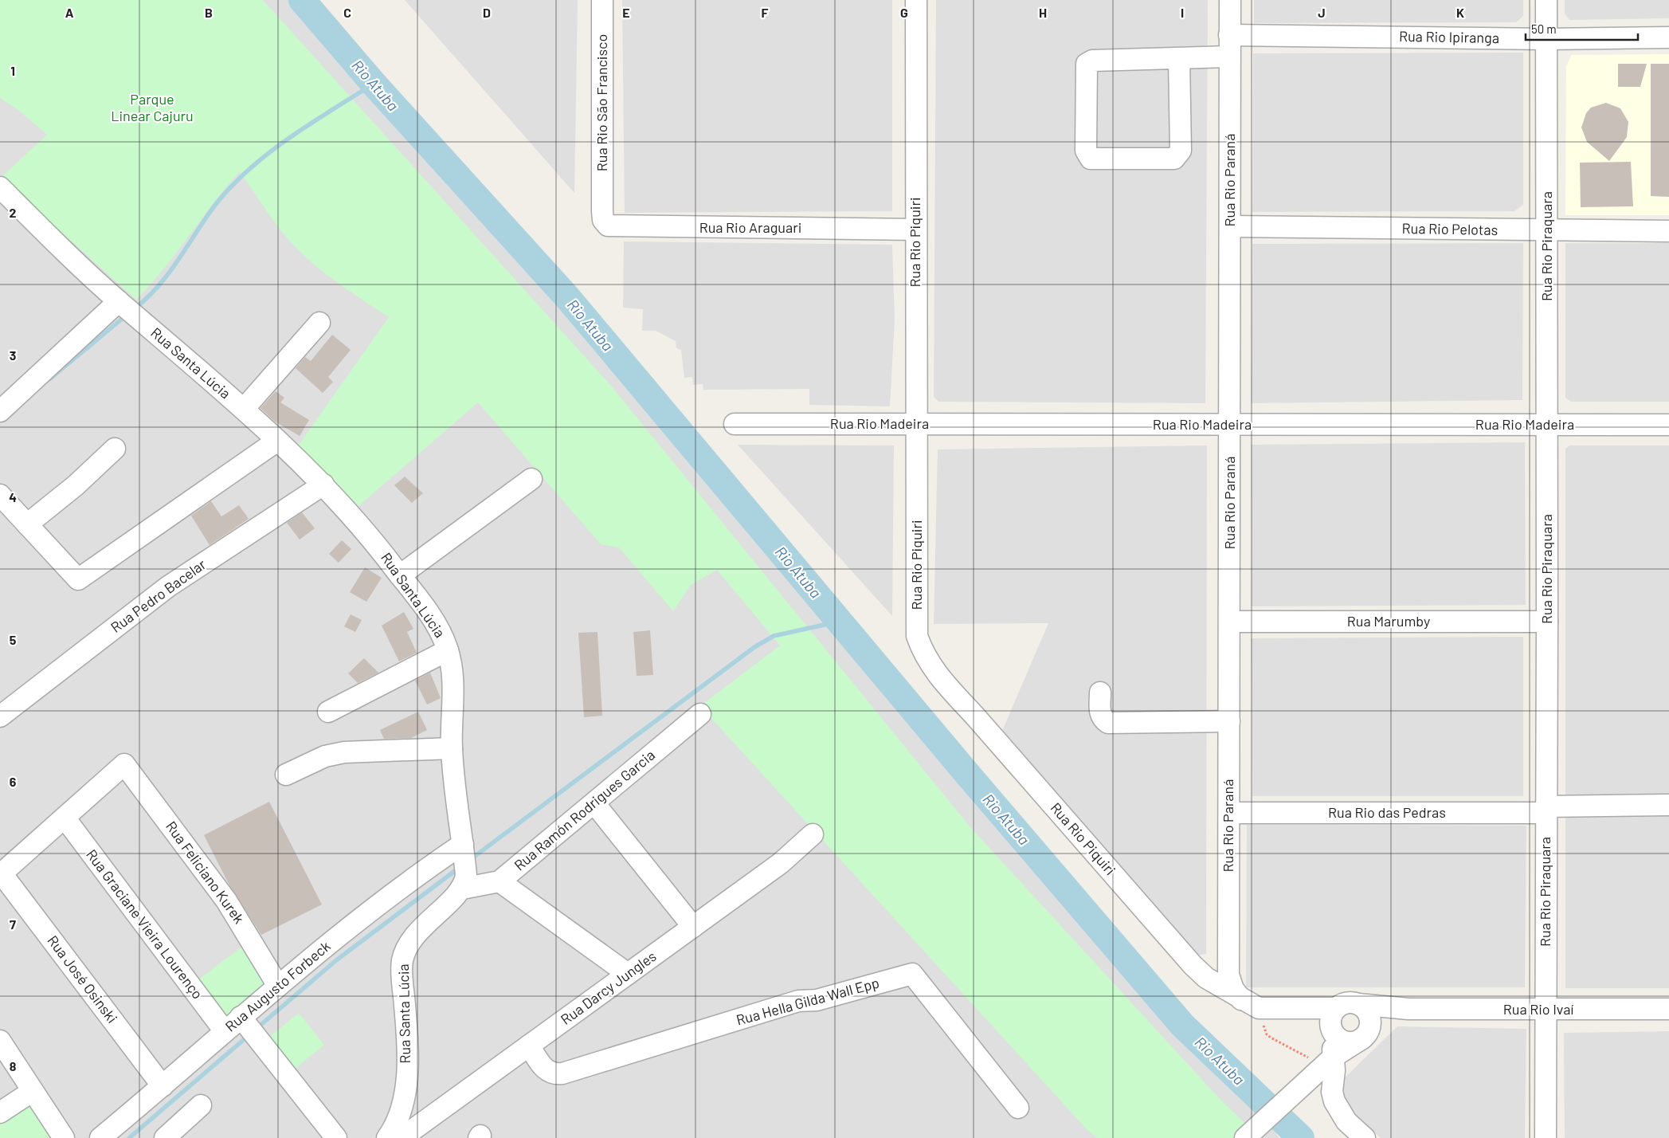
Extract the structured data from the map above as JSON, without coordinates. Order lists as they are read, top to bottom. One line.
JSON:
{"streets":{"street":["Rua Rio Ipiranga","Rua Rio São Francisco","Rua Rio Paraná","Rua Rio Araguari","Rua Rio Pelotas","Rua Rio Piquiri","Rua Rio Piraquara","Rua Santa Lúcia","Rua Rio Madeira","Rua Pedro Bacelar","Rua Marumby","Rua Ramón Rodrigues Garcia","Rua Rio das Pedras","Rua Feliciano Kurek","Rua Graciane Vieira Lourenço","Rua José Osinski","Rua Augusto Forbeck","Rua Darcy Jungles","Rua Hella Gilda Wall Epp","Rua Rio Ivaí"]},"crossings":[["Rua Rio Ipiranga","Rua Rio Paraná"],["Rua Rio Ipiranga","Rua Rio Piraquara"],["Rua Rio São Francisco","Rua Rio Araguari"],["Rua Rio Paraná","Rua Rio Pelotas"],["Rua Rio Paraná","Rua Rio Piquiri"],["Rua Rio Paraná","Rua Rio Madeira"],["Rua Rio Paraná","Rua Marumby"],["Rua Rio Paraná","Rua Rio das Pedras"],["Rua Rio Araguari","Rua Rio Piquiri"],["Rua Rio Pelotas","Rua Rio Piraquara"],["Rua Rio Piquiri","Rua Rio Madeira"],["Rua Rio Piraquara","Rua Rio Madeira"],["Rua Rio Piraquara","Rua Marumby"],["Rua Rio Piraquara","Rua Rio das Pedras"],["Rua Rio Piraquara","Rua Rio Ivaí"],["Rua Santa Lúcia","Rua Pedro Bacelar"],["Rua Santa Lúcia","Rua Ramón Rodrigues Garcia"],["Rua Santa Lúcia","Rua Augusto Forbeck"],["Rua Feliciano Kurek","Rua Graciane Vieira Lourenço"],["Rua Feliciano Kurek","Rua José Osinski"],["Rua Feliciano Kurek","Rua Augusto Forbeck"],["Rua Graciane Vieira Lourenço","Rua José Osinski"],["Rua Graciane Vieira Lourenço","Rua Augusto Forbeck"],["Rua José Osinski","Rua Augusto Forbeck"],["Rua Darcy Jungles","Rua Hella Gilda Wall Epp"]],"water":["Rio Atuba"],"parks":["Parque Linear Cajuru"],"scale_bar":"50 m","grid":{"columns":["A","B","C","D","E","F","G","H","I","J","K"],"rows":["1","2","3","4","5","6","7","8"]}}
